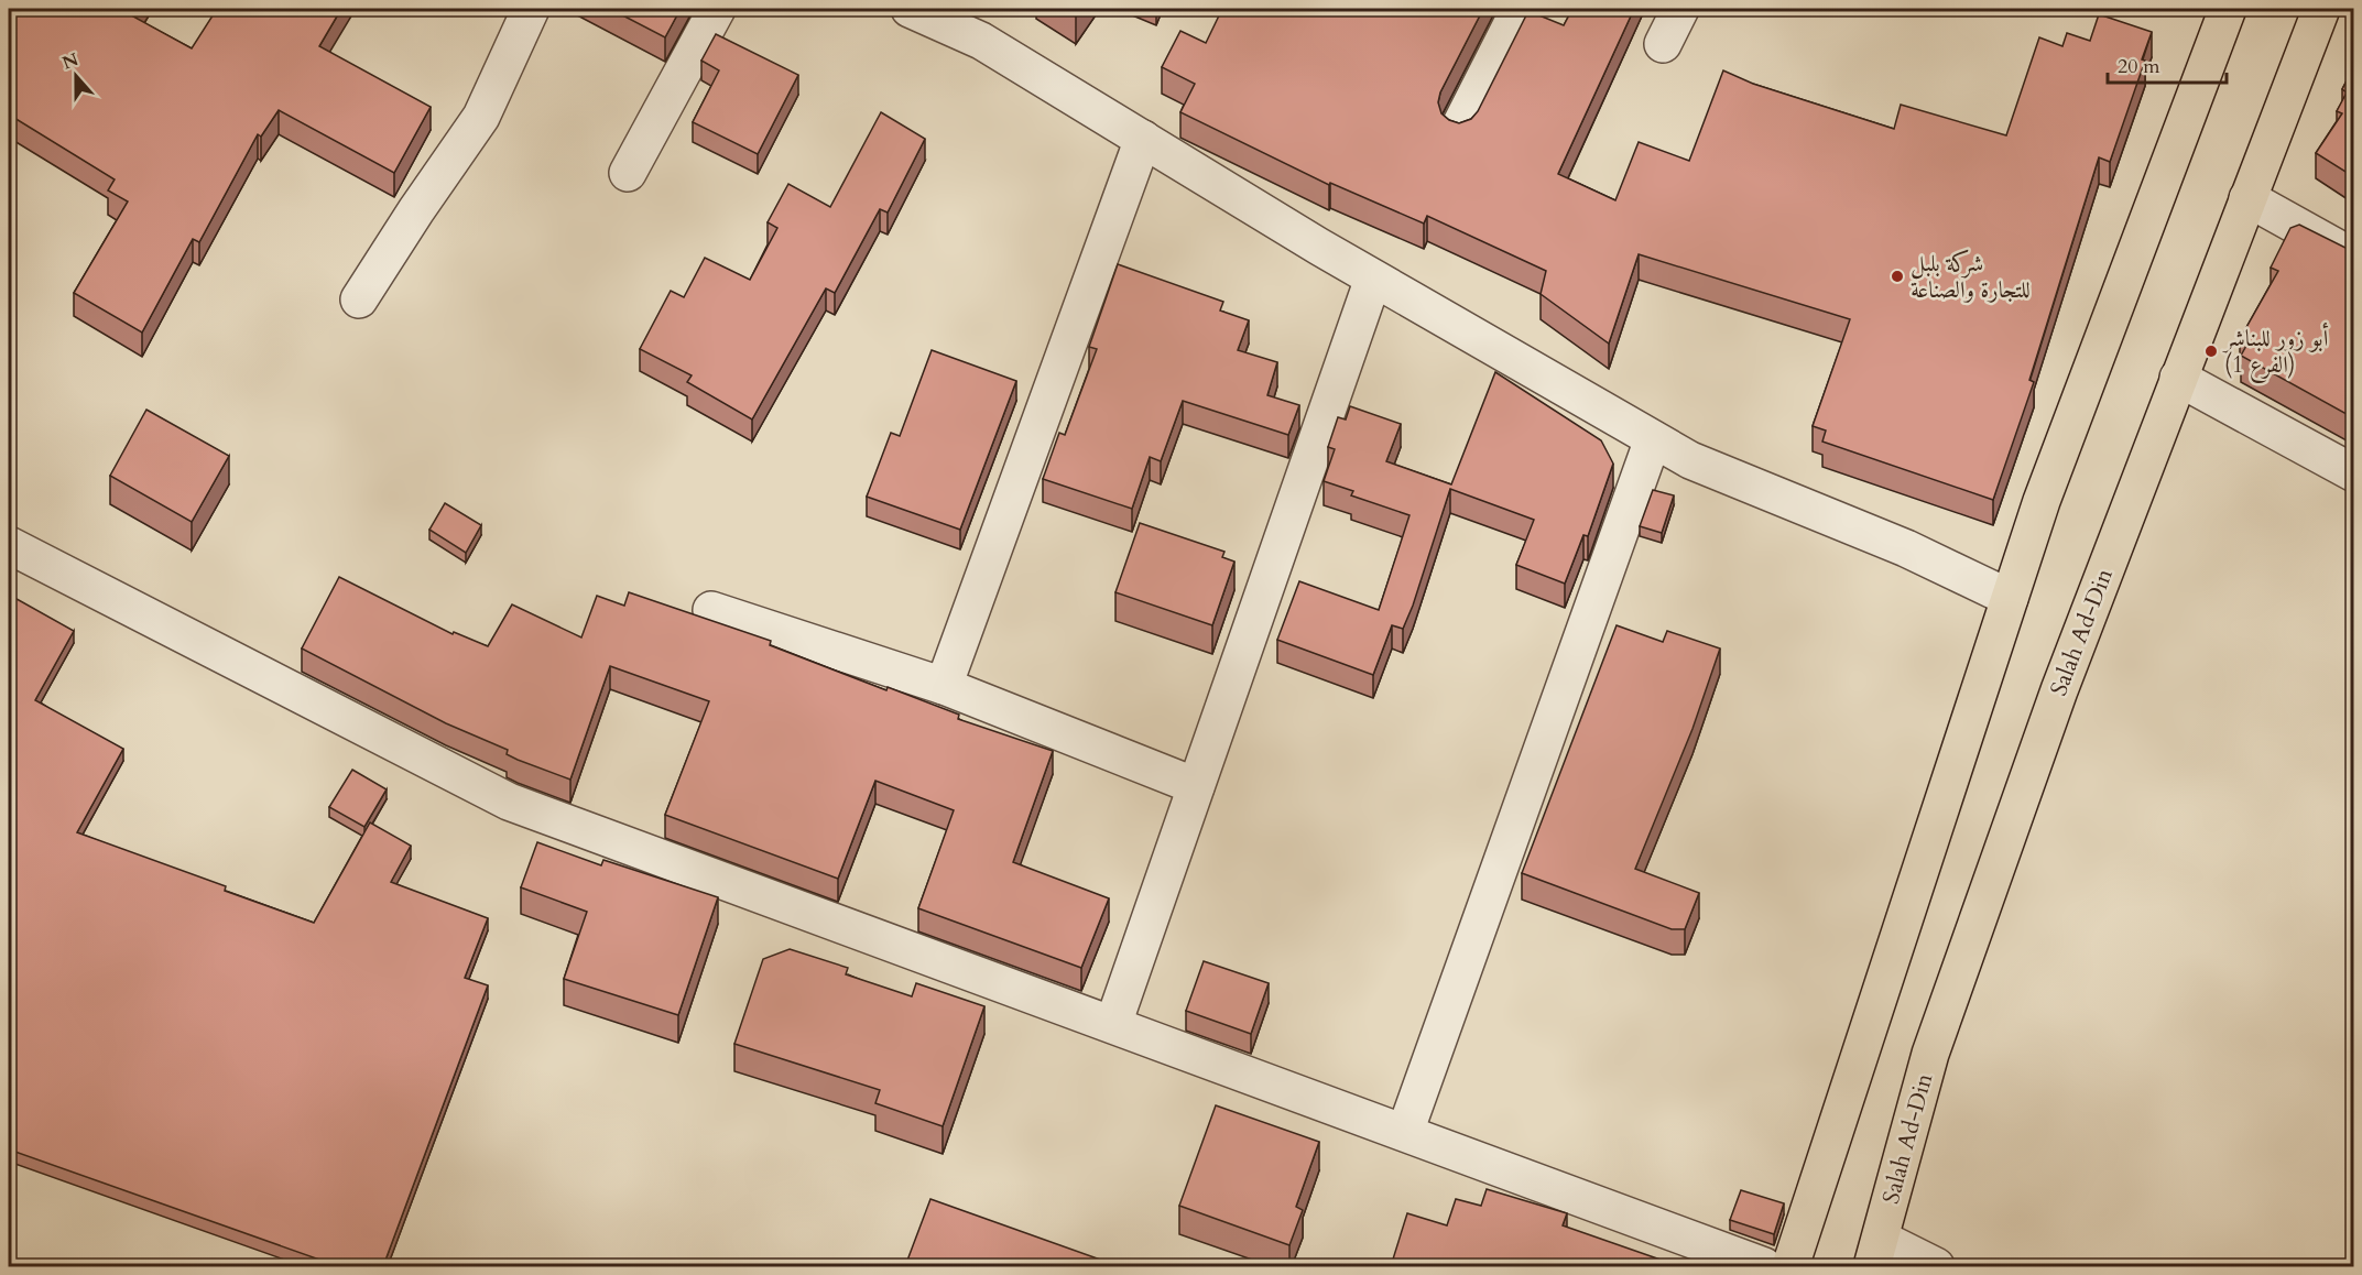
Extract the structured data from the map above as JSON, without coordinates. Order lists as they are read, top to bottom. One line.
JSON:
{"streets":{"highway":["Salah Ad-Din"]},"places":["شركة بلبل للتجارة والصناعة","أبو زور للبناشر (الفرع 1)"],"scale_bar":"20 m","north":"top"}
